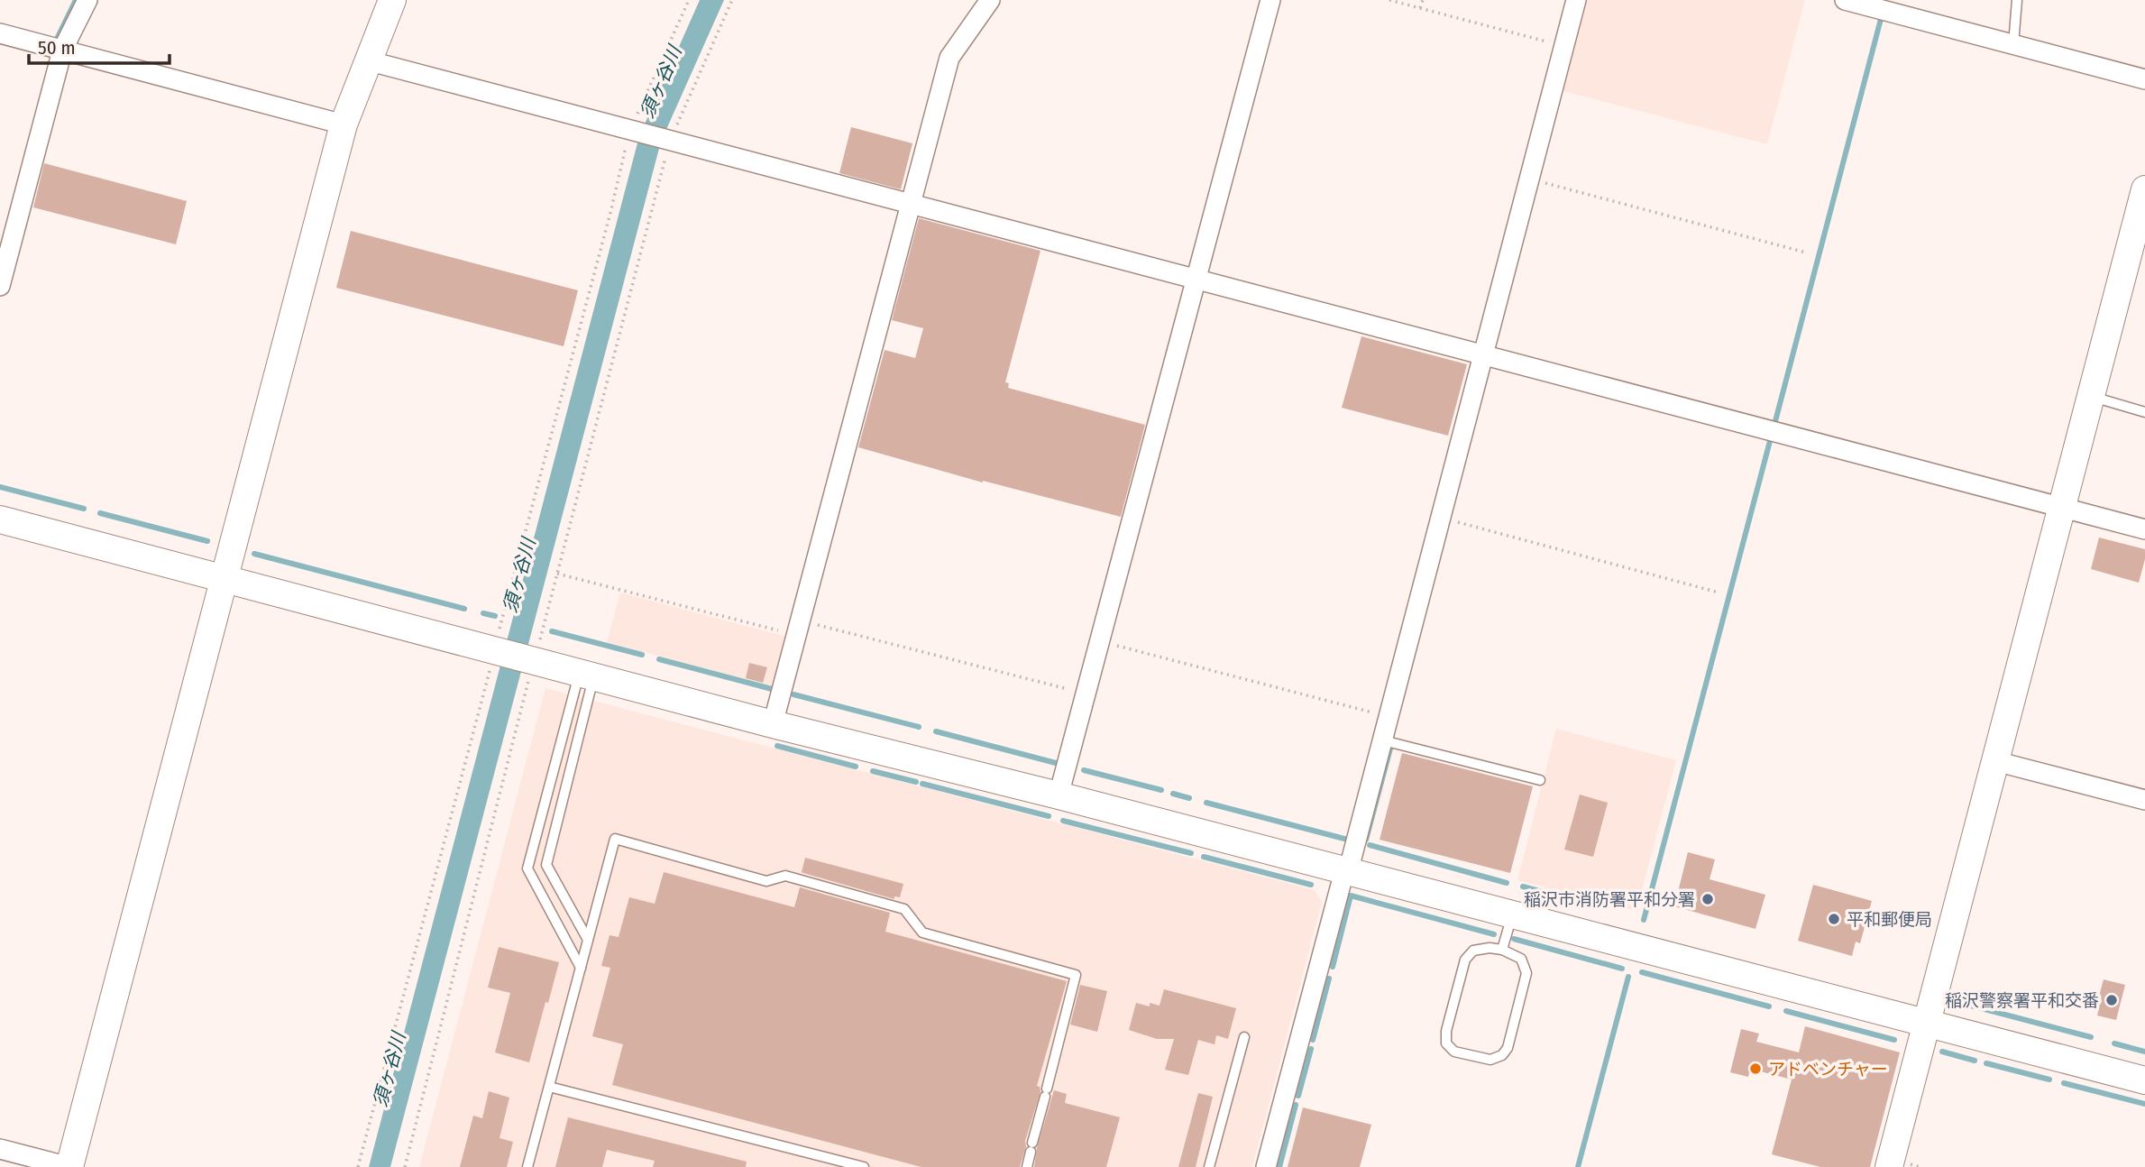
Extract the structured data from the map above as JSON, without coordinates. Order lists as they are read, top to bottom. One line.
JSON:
{"water":["須ヶ谷川"],"places":["稲沢市消防署平和分署","平和郵便局","稲沢警察署平和交番","アドベンチャー"],"scale_bar":"50 m"}
